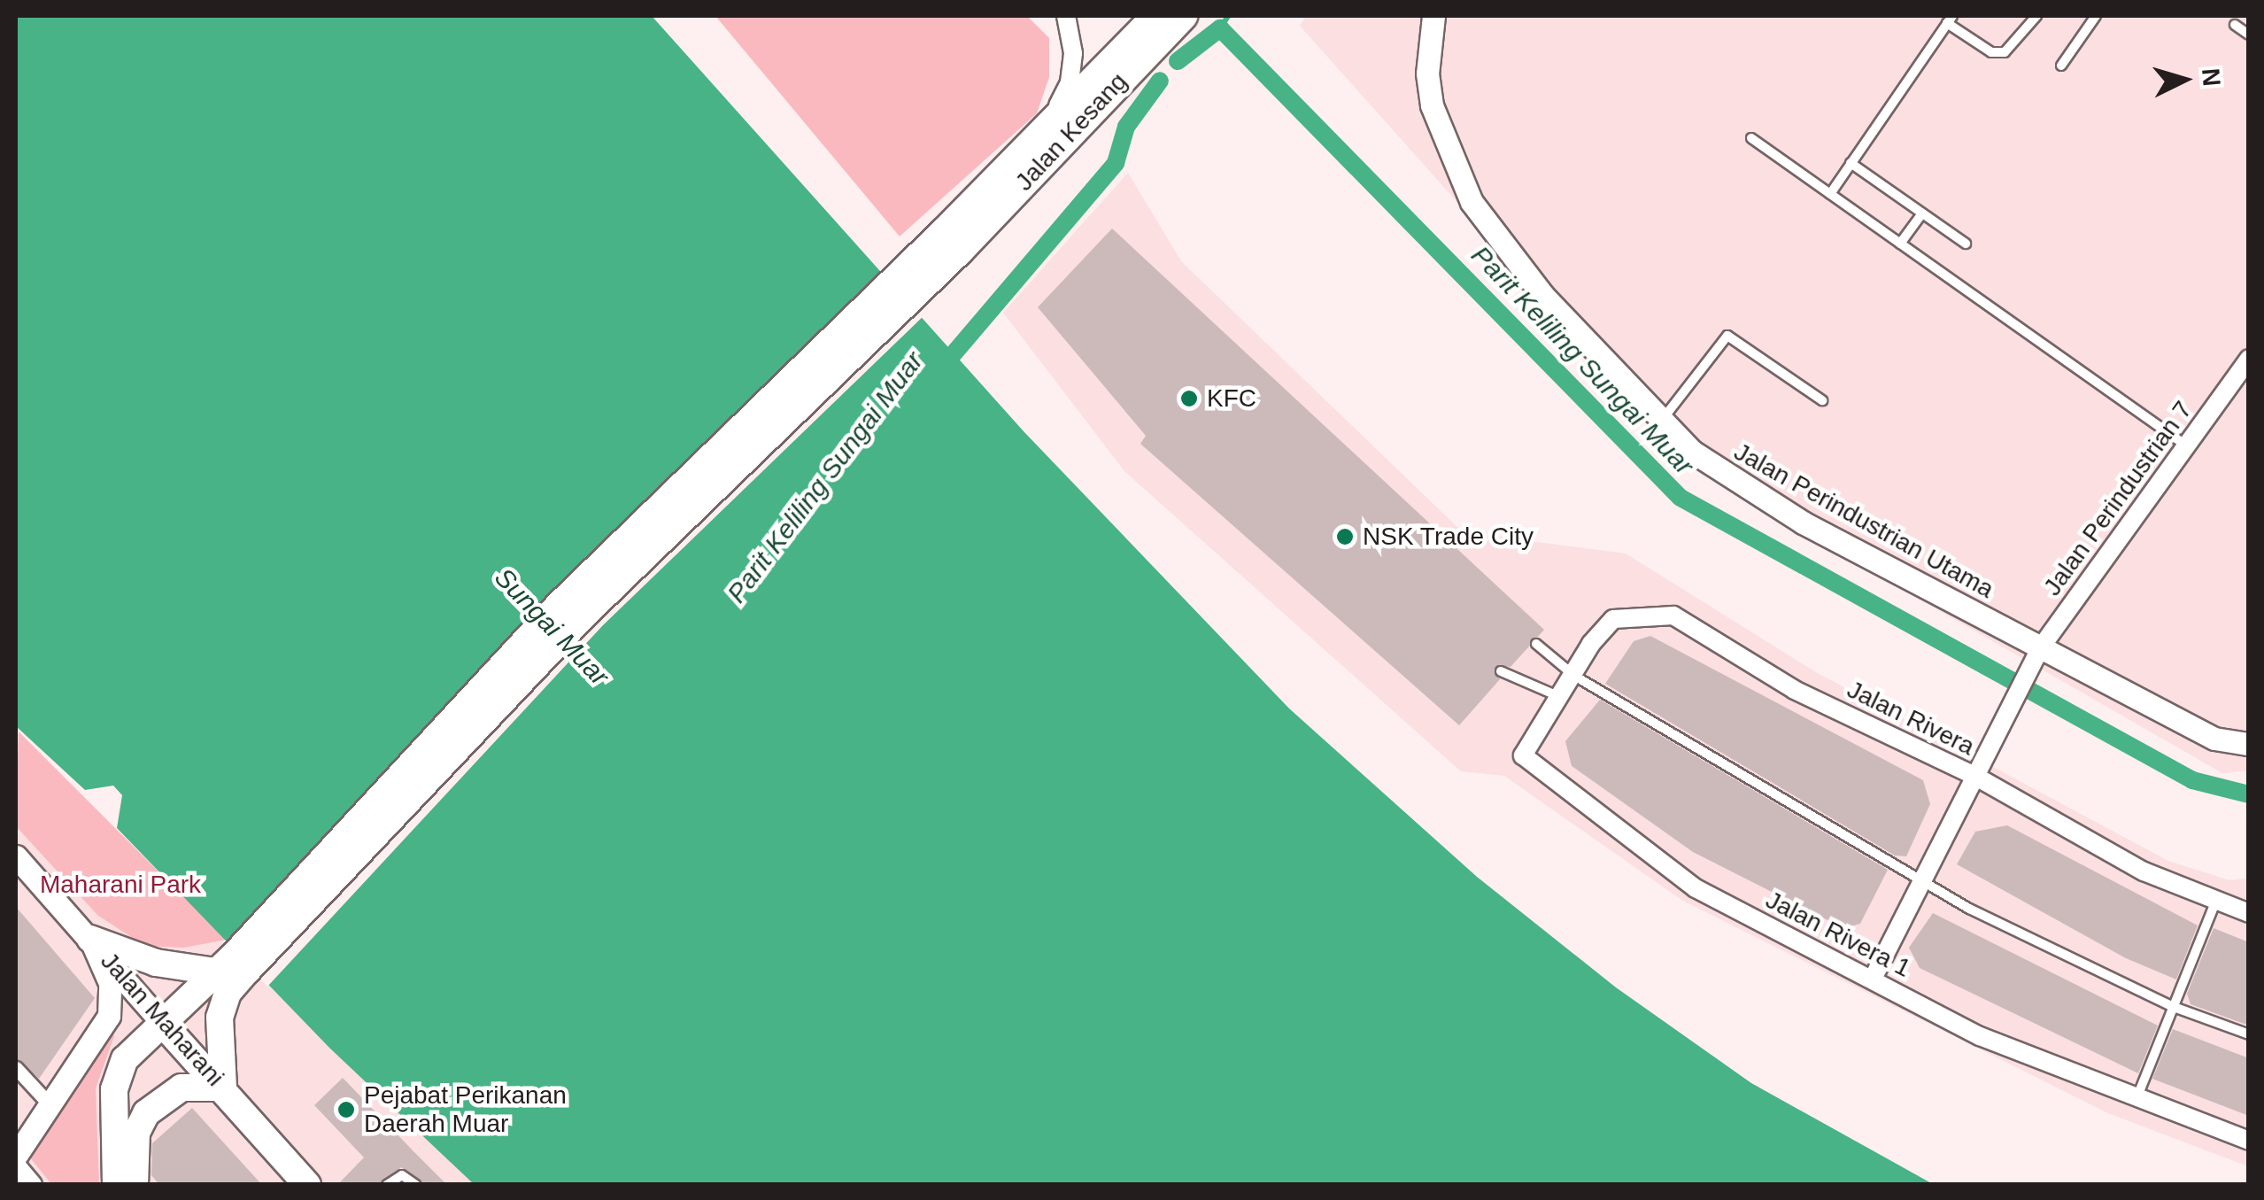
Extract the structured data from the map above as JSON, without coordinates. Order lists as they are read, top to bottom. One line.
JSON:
{"streets":{"main road":["Jalan Kesang","Jalan Maharani"],"street":["Jalan Perindustrian 7","Jalan Perindustrian Utama","Jalan Rivera","Jalan Rivera 1"]},"crossings":[["Jalan Perindustrian 7","Jalan Perindustrian Utama"],["Jalan Perindustrian 7","Jalan Rivera"],["Jalan Perindustrian 7","Jalan Rivera 1"],["Jalan Rivera","Jalan Rivera 1"]],"water":["Parit Keliling Sungai Muar","Sungai Muar"],"parks":["Maharani Park"],"places":["KFC","NSK Trade City","Pejabat Perikanan Daerah Muar"],"north":"right"}
